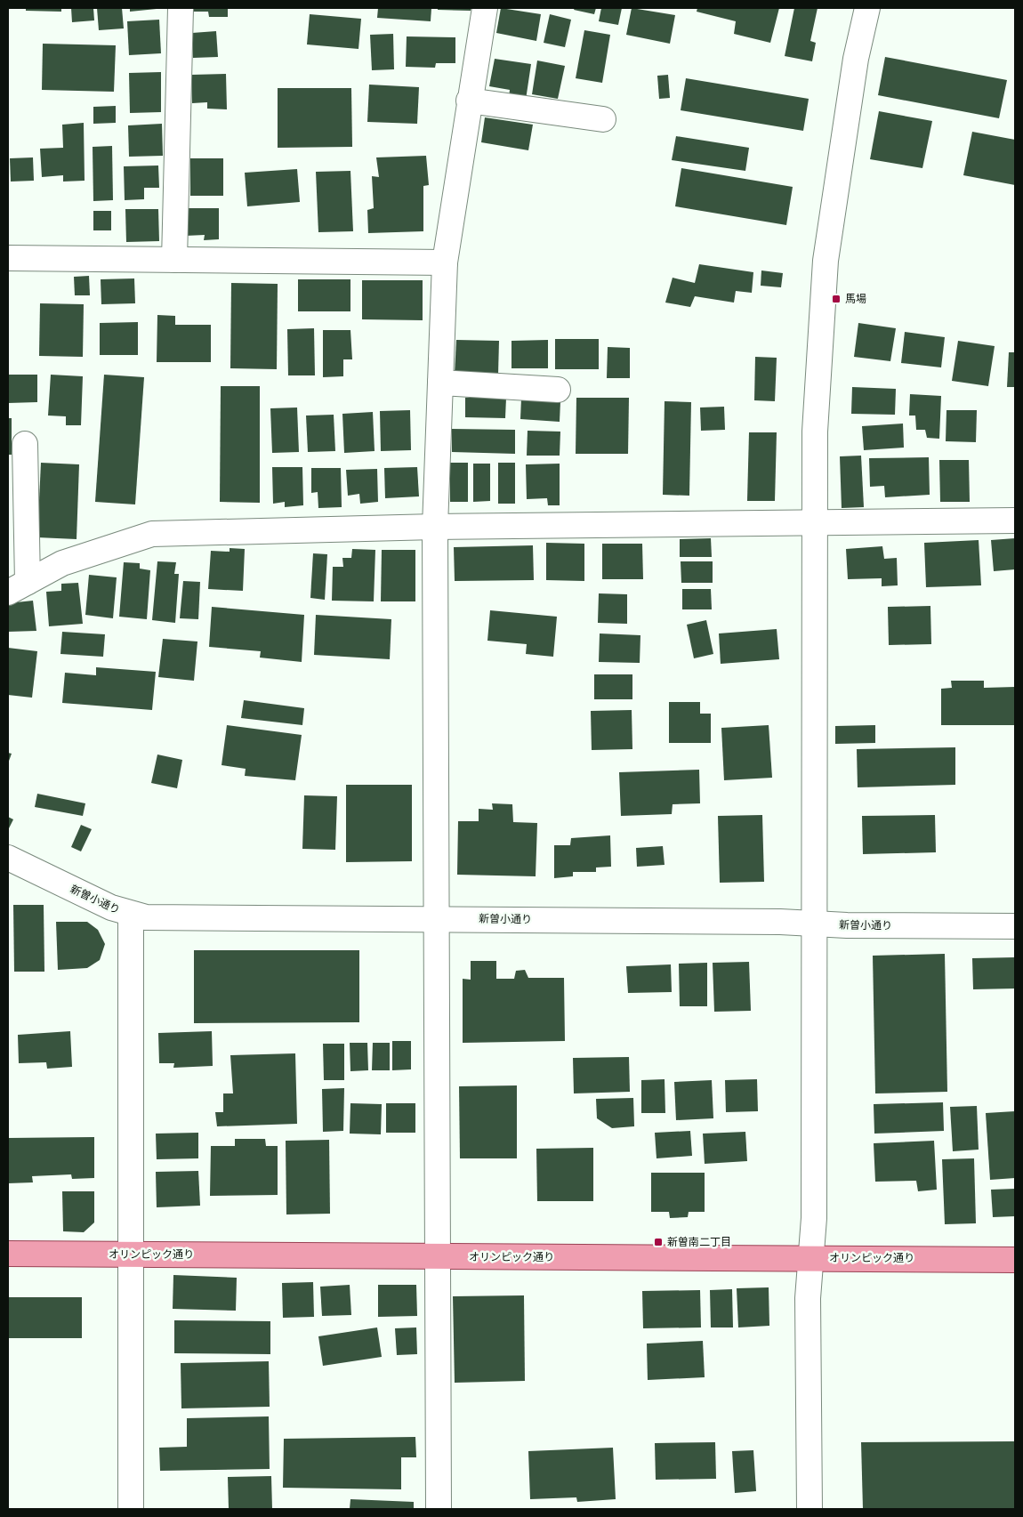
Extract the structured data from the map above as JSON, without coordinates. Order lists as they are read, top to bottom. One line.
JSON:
{"streets":{"main road":["オリンピック通り"],"street":["新曽小通り"]},"places":{"transit":["馬場","新曽南二丁目"]}}
